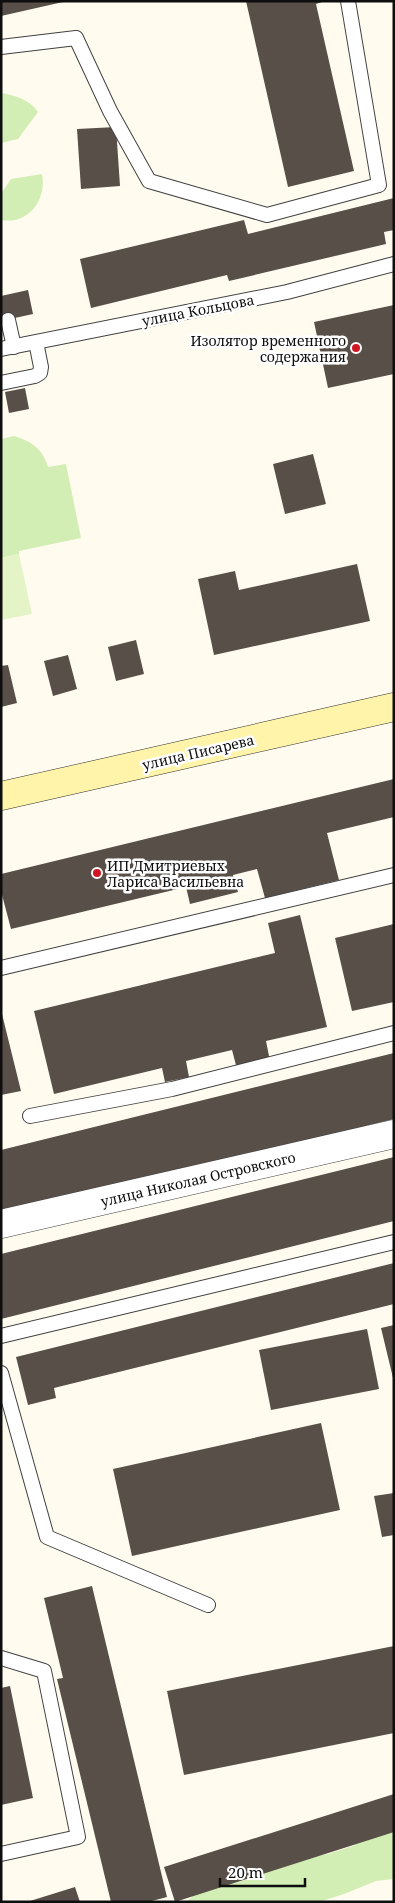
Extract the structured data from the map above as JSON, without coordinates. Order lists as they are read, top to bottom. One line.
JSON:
{"streets":{"main road":["улица Писарева"],"street":["улица Николая Островского"],"lane":["улица Кольцова"]},"places":["Изолятор временного содержания","ИП Дмитриевых Лариса Васильевна"],"scale_bar":"20 m"}
